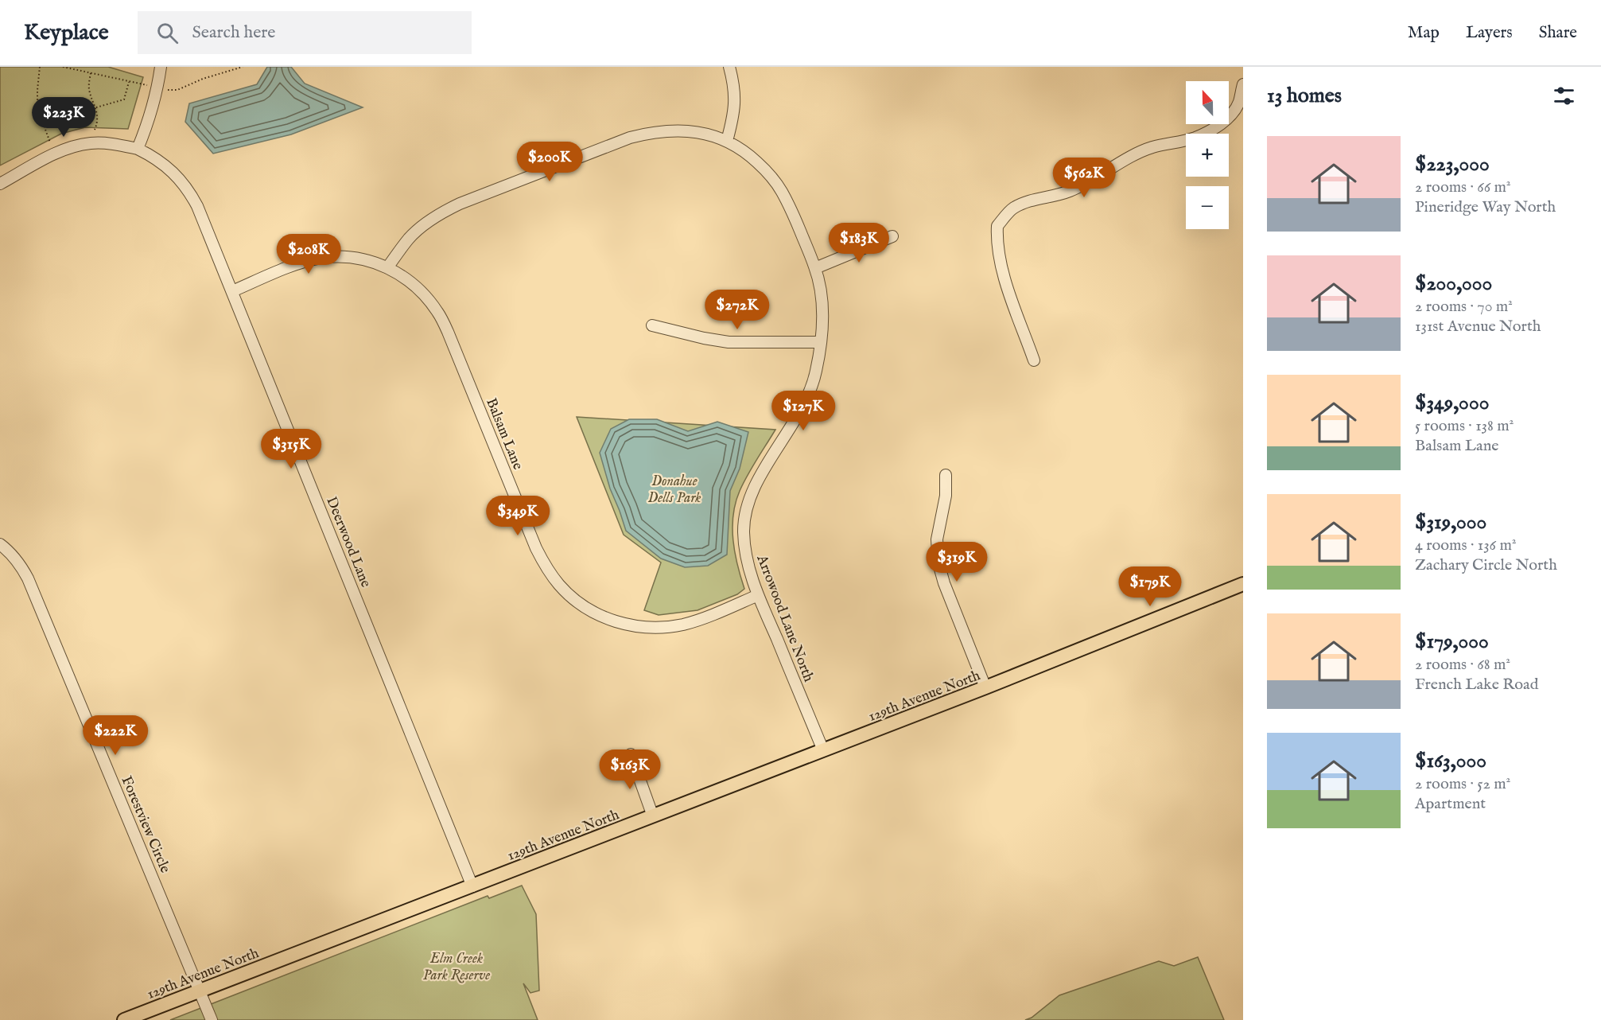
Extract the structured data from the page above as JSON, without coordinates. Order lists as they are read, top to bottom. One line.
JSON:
{"streets":{"main road":["129th Avenue North"],"street":["Balsam Lane","Deerwood Lane","Arrowood Lane North","Forestview Circle"]},"crossings":[["Balsam Lane","Arrowood Lane North"],["Deerwood Lane","129th Avenue North"],["Arrowood Lane North","129th Avenue North"],["129th Avenue North","Forestview Circle"]],"parks":["Donahue Dells Park","Elm Creek Park Reserve"],"north":"top","page":{"header":"Keyplace","search":"Search here","nav":["Map","Layers","Share"],"heading":"13 homes","map_buttons":["+","−"],"price":["$223K","$200K","$562K","$183K","$208K","$272K","$127K","$315K","$349K","$319K","$179K","$222K","$163K"],"list":[{"name":"$223,000","note":"2 rooms · 66 m² · Pineridge Way North"},{"name":"$200,000","note":"2 rooms · 70 m² · 131st Avenue North"},{"name":"$349,000","note":"5 rooms · 138 m² · Balsam Lane"},{"name":"$319,000","note":"4 rooms · 136 m² · Zachary Circle North"},{"name":"$179,000","note":"2 rooms · 68 m² · French Lake Road"},{"name":"$163,000","note":"2 rooms · 52 m² · Apartment"}]}}
